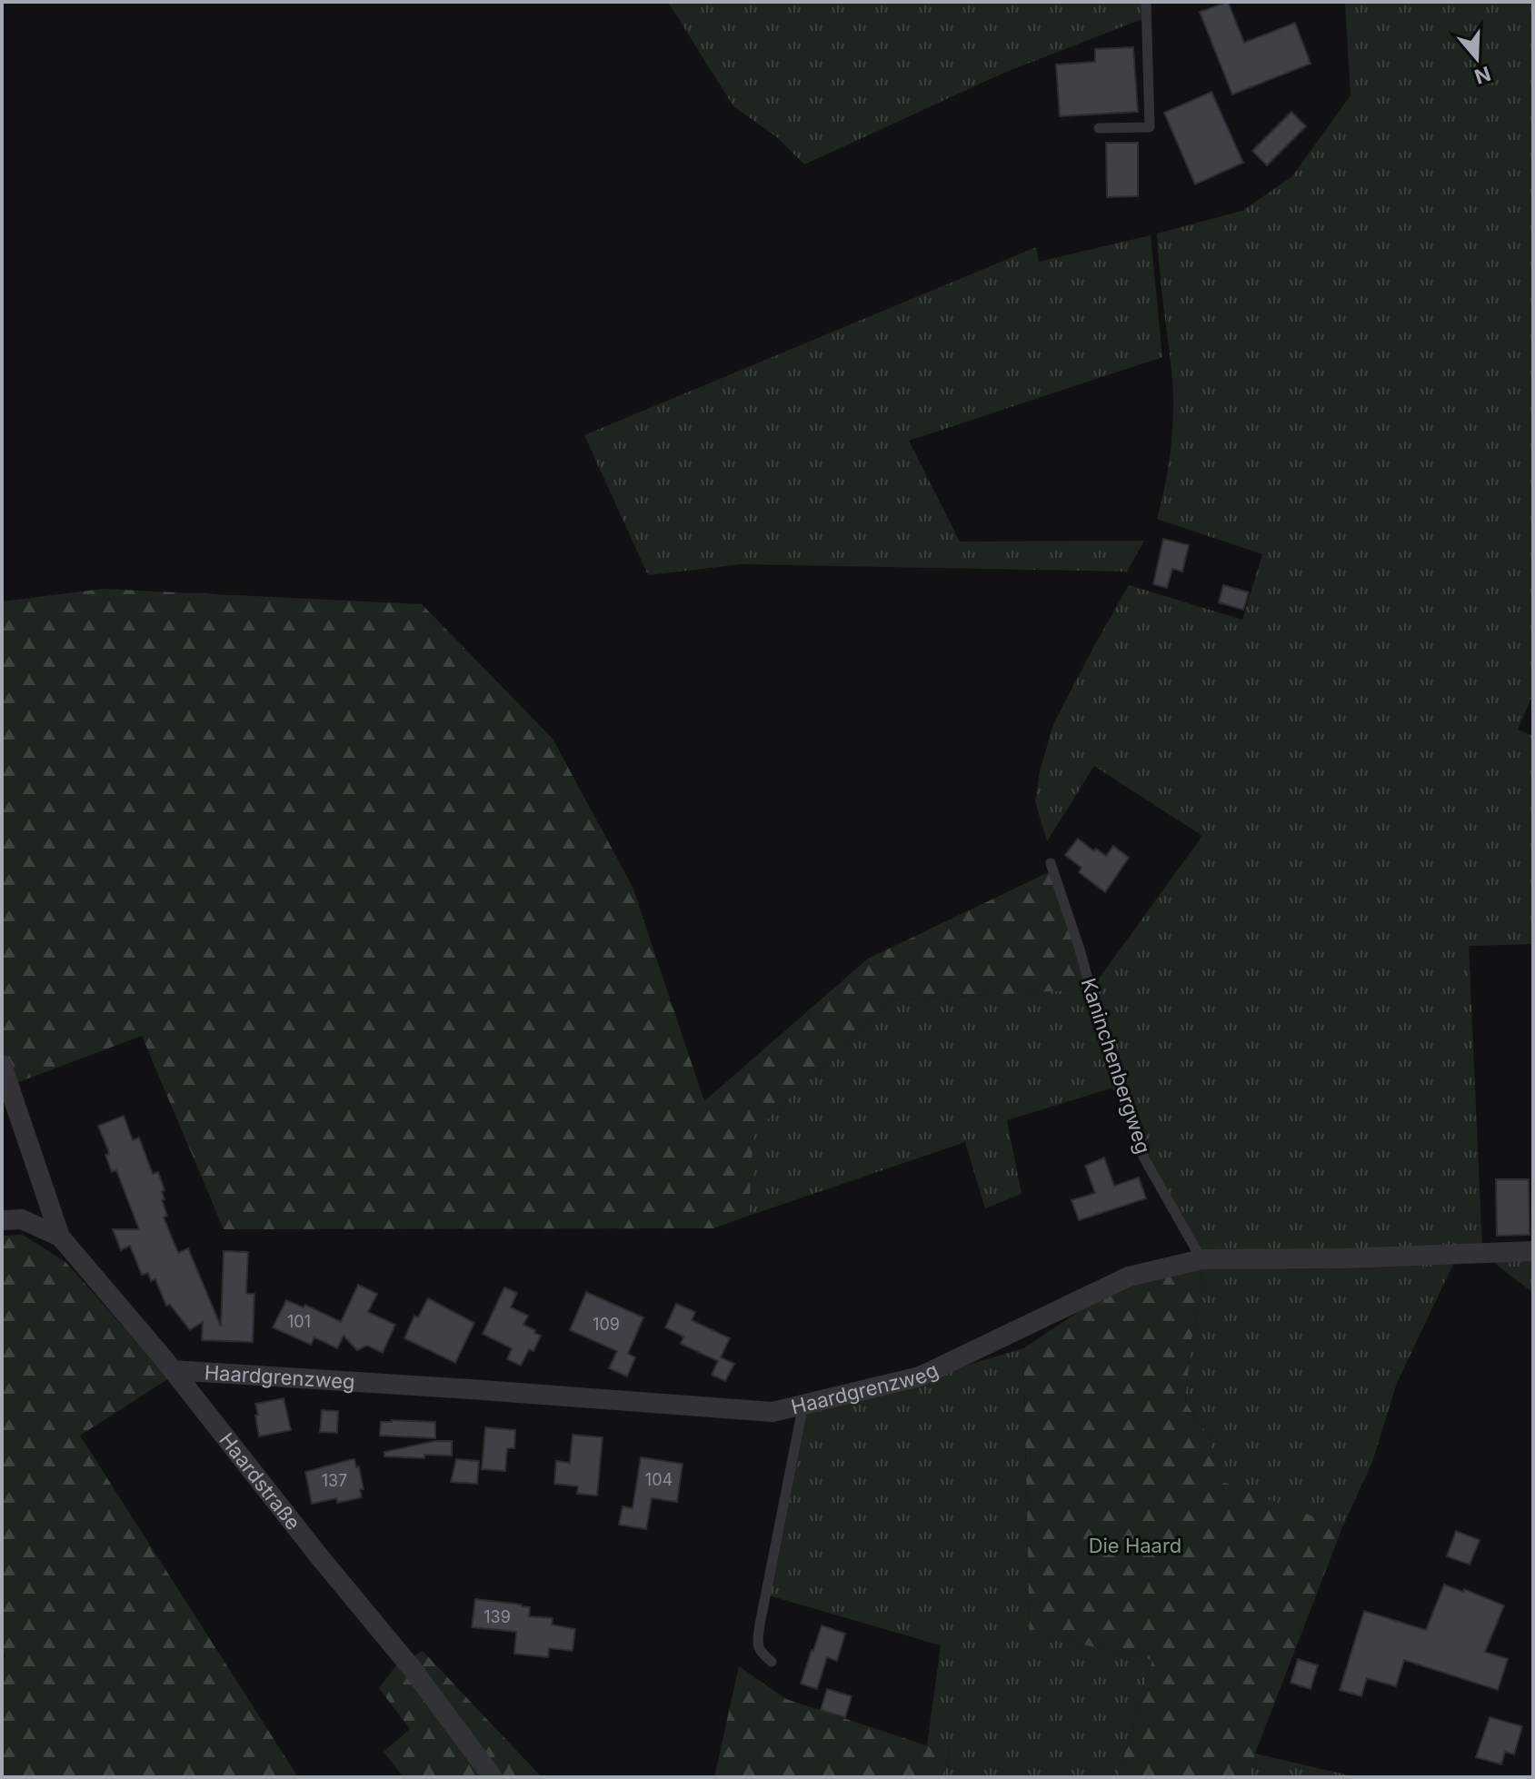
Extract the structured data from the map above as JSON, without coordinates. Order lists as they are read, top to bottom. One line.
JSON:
{"streets":{"street":["Haardgrenzweg","Haardstraße"],"lane":["Kaninchenbergweg"]},"crossings":[["Kaninchenbergweg","Haardgrenzweg"],["Haardgrenzweg","Haardstraße"]],"parks":["Die Haard"],"house_numbers":["101","109","104","137","139"],"north":"bottom"}
